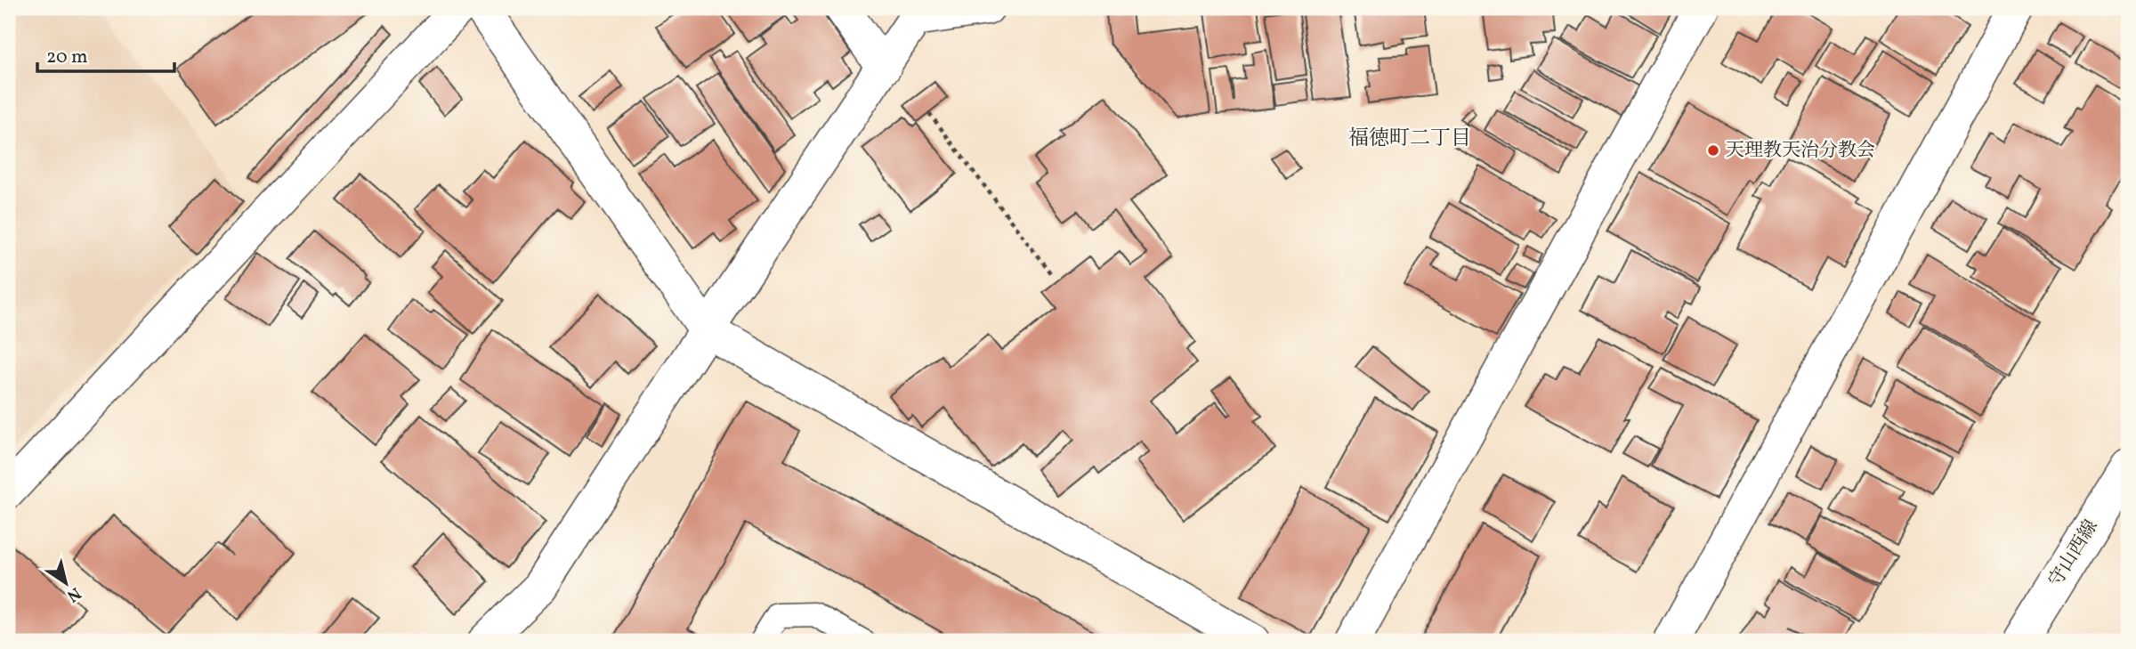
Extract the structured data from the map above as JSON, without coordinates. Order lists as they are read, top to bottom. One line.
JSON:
{"streets":{"street":["守山西線"]},"districts":["福徳町二丁目"],"places":["天理教天治分教会"],"scale_bar":"20 m","north":"bottom right"}
